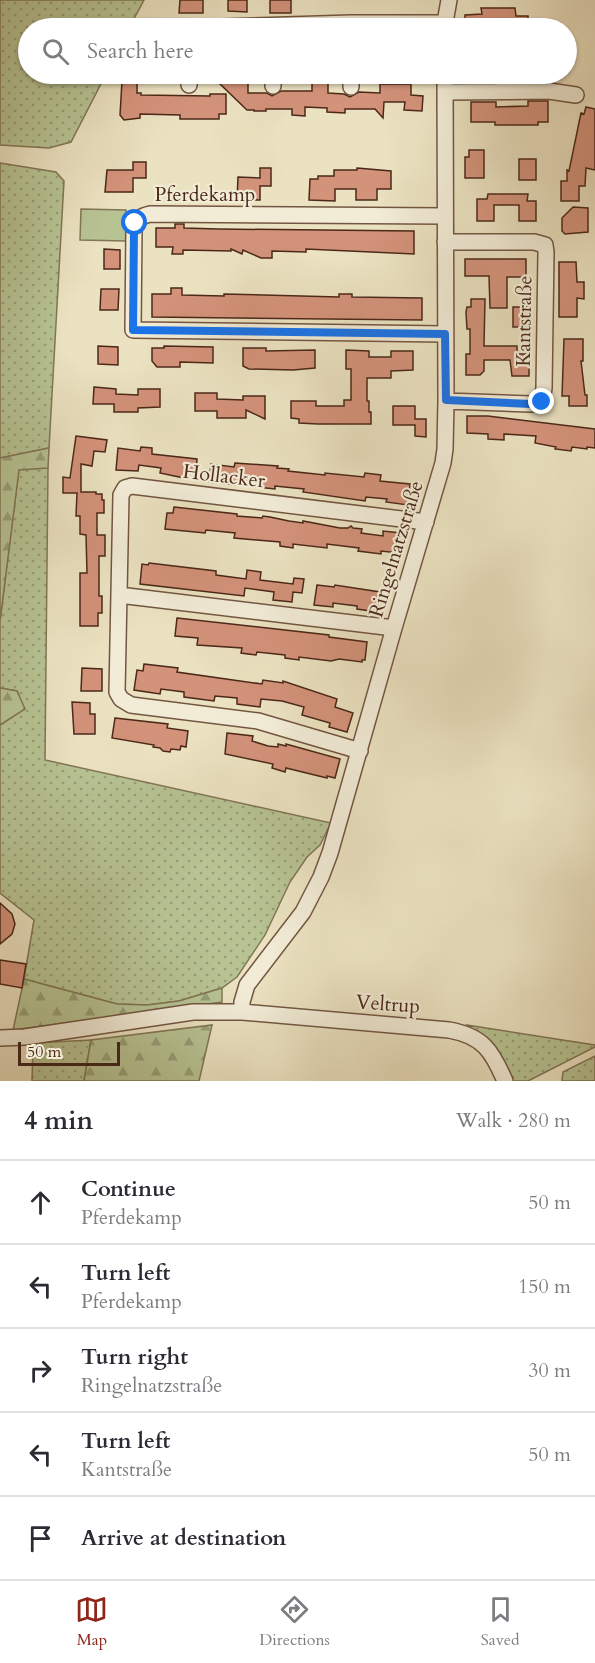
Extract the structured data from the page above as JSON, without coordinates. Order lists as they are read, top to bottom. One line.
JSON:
{"streets":{"street":["Pferdekamp","Kantstraße","Hollacker","Ringelnatzstraße","Veltrup"]},"crossings":[["Pferdekamp","Ringelnatzstraße"],["Kantstraße","Ringelnatzstraße"],["Hollacker","Ringelnatzstraße"],["Ringelnatzstraße","Veltrup"]],"scale_bar":"50 m","page":{"search":"Search here","scale":"50 m","heading":["4 min","Walk · 280 m"],"list":[["Continue","Pferdekamp","50 m"],["Turn left","Pferdekamp","150 m"],["Turn right","Ringelnatzstraße","30 m"],["Turn left","Kantstraße","50 m"],"Arrive at destination"],"nav":["Map","Directions","Saved"]}}
